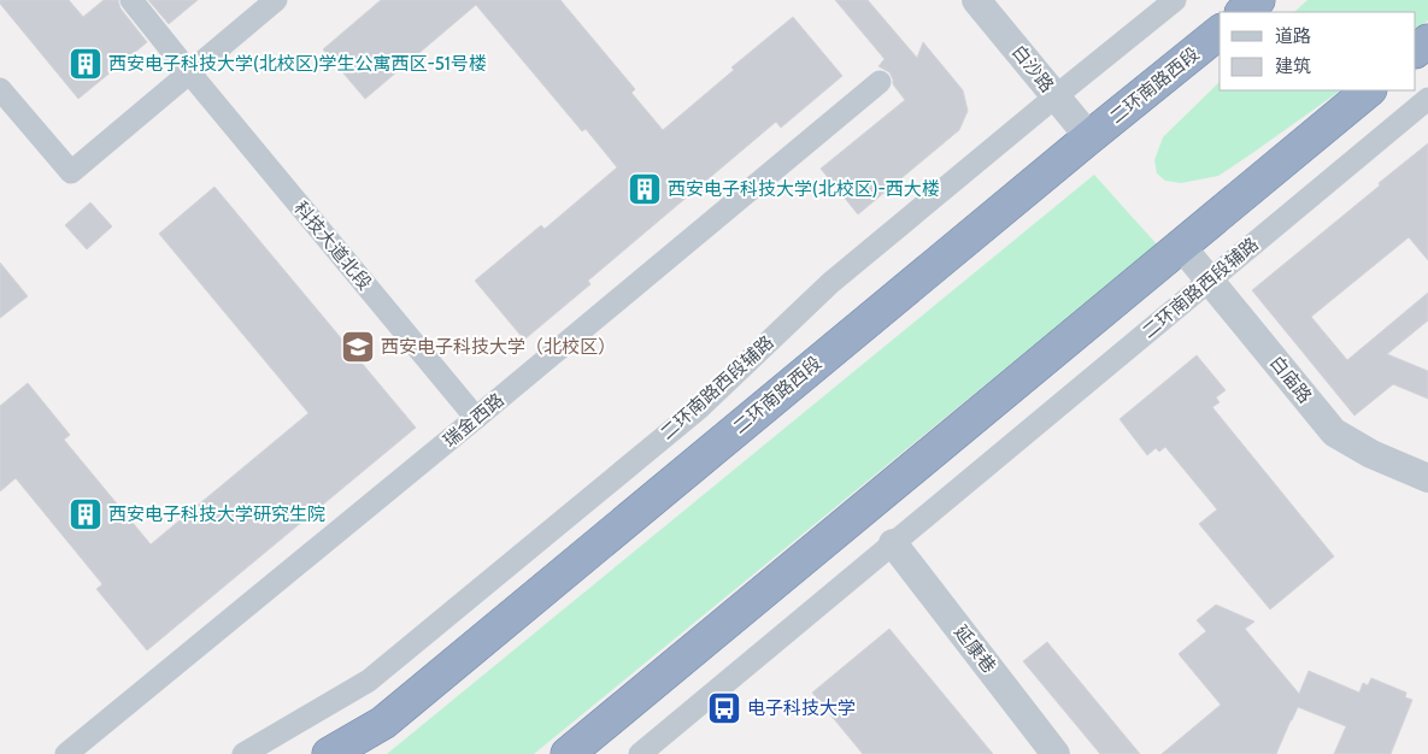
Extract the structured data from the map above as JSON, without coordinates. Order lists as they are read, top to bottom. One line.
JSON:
{"streets":{"highway":["二环南路西段"],"street":["白沙路","科技大道北段","二环南路西段辅路","白庙路","瑞金西路","延康巷"]},"crossings":[["白沙路","二环南路西段"],["白沙路","二环南路西段辅路"],["科技大道北段","瑞金西路"],["二环南路西段辅路","白庙路"],["二环南路西段辅路","延康巷"]],"places":{"building":["西安电子科技大学(北校区)学生公寓西区-51号楼","西安电子科技大学(北校区)-西大楼","西安电子科技大学研究生院"],"school or university":["西安电子科技大学（北校区）"],"bus stop":["电子科技大学"]},"legend":["道路","建筑"]}
